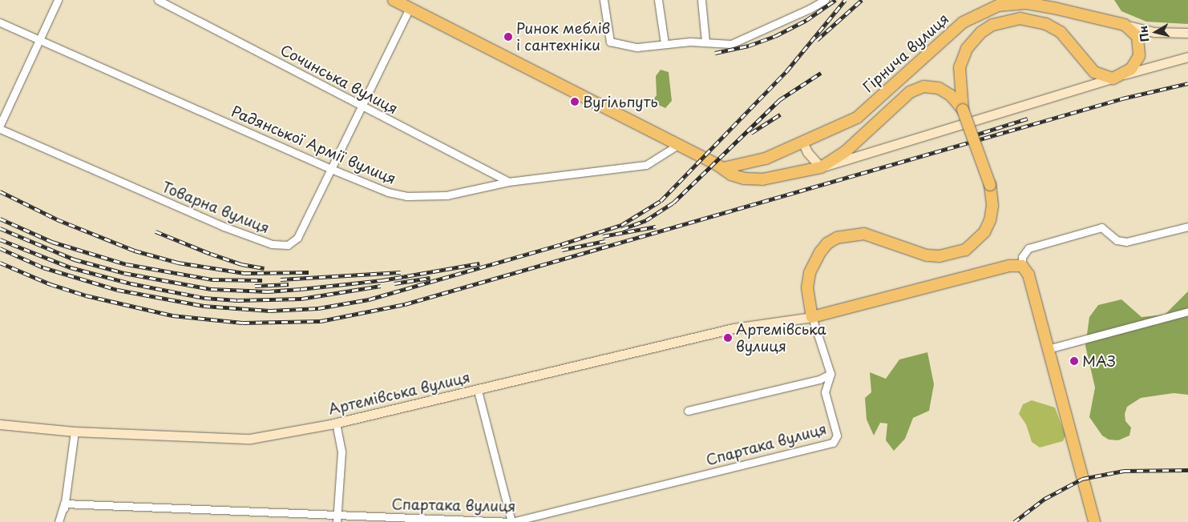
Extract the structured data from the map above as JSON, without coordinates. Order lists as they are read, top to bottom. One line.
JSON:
{"streets":{"main road":["Гірнича вулиця","Артемівська вулиця"],"street":["Сочинська вулиця","Радянської Армії вулиця","Товарна вулиця","Спартака вулиця"]},"crossings":[["Сочинська вулиця","Радянської Армії вулиця"],["Сочинська вулиця","Товарна вулиця"],["Радянської Армії вулиця","Товарна вулиця"]],"places":["Ринок меблів і сантехніки","Вугільпуть","Артемівська вулиця","МАЗ"],"north":"left"}
